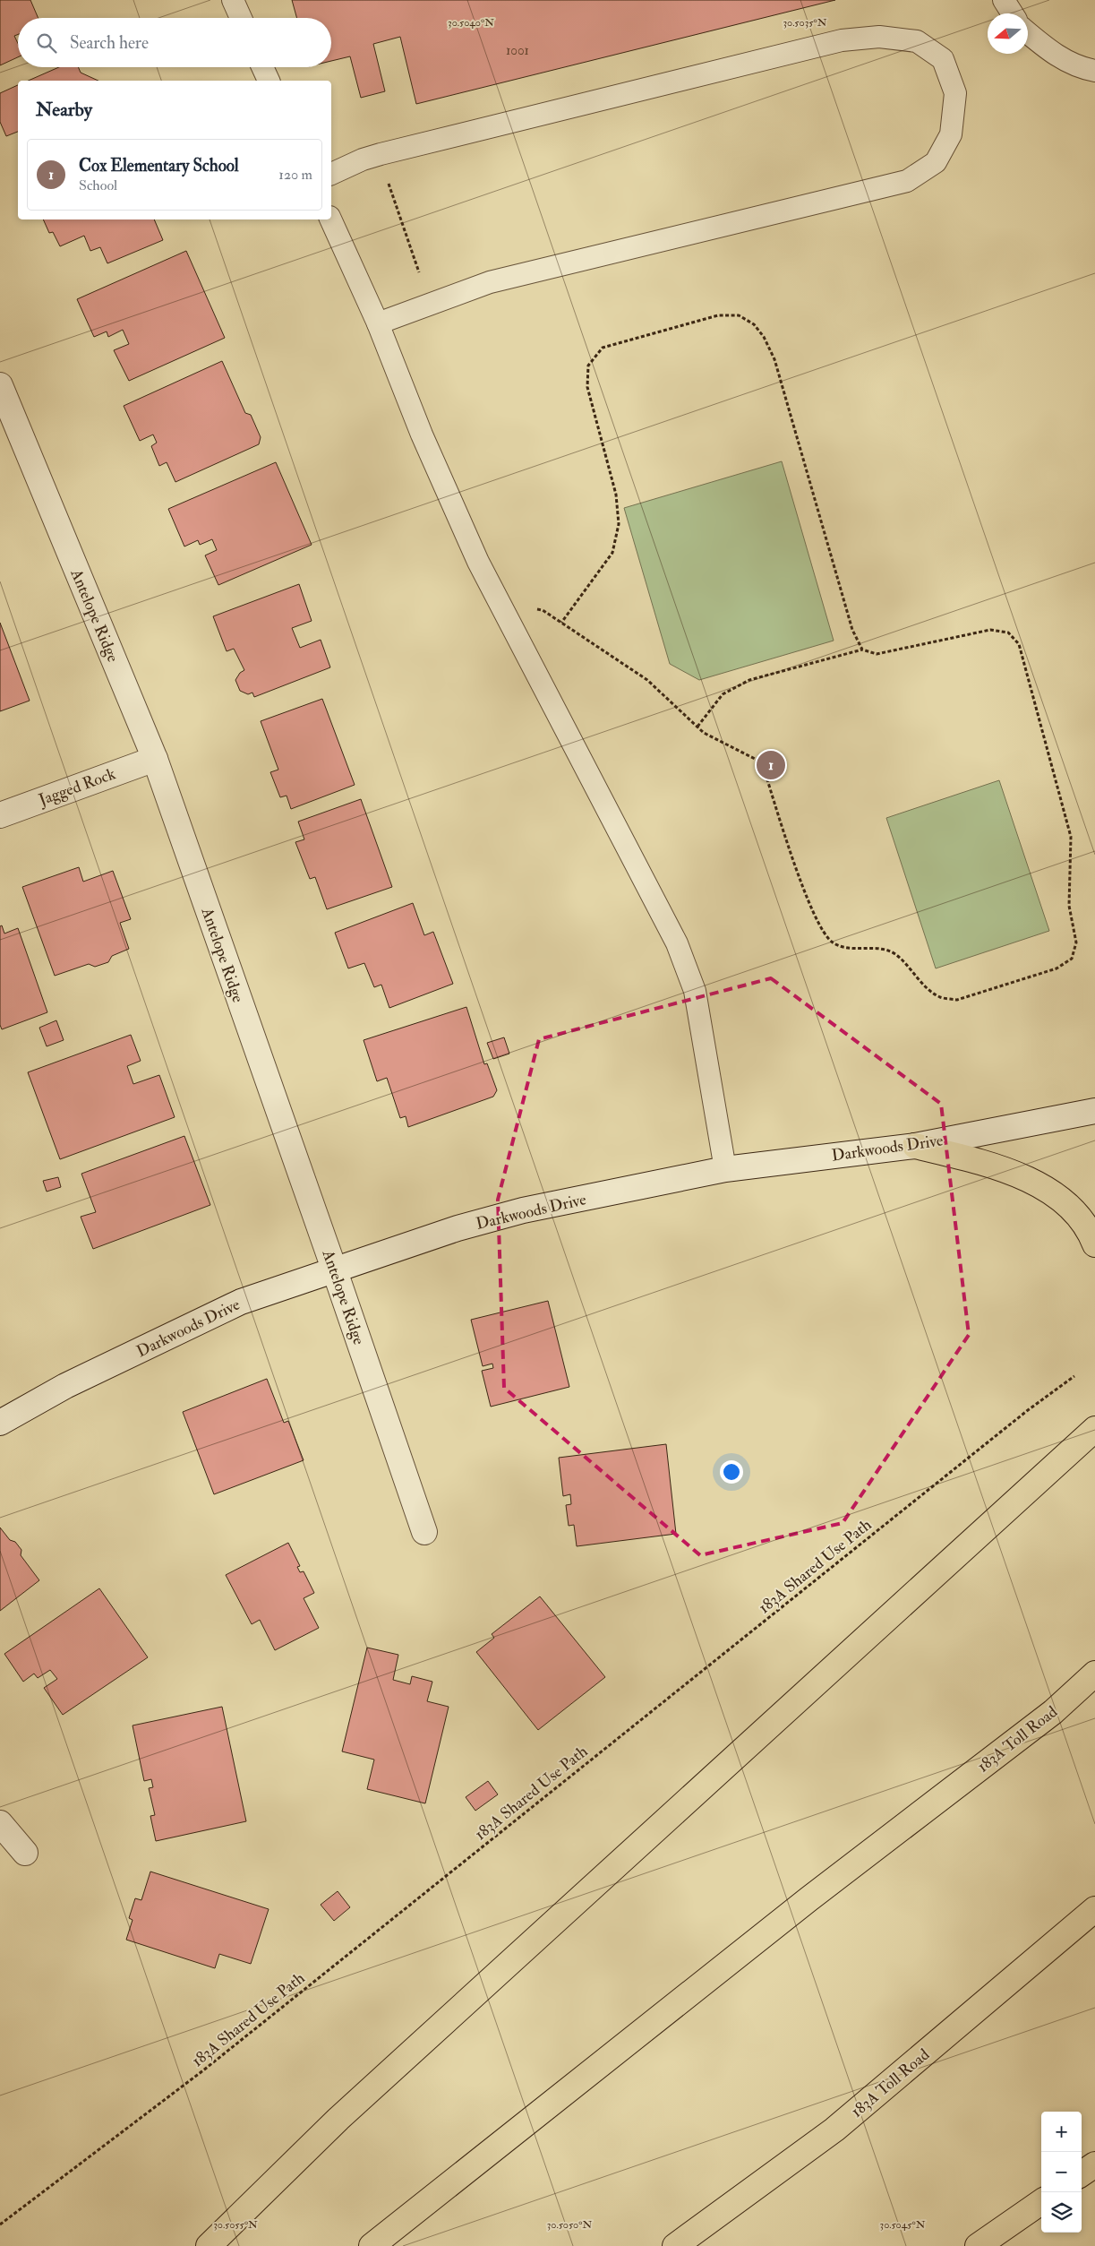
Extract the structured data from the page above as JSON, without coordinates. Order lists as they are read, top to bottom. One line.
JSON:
{"streets":{"highway":["183A Toll Road"],"street":["Antelope Ridge","Jagged Rock","Darkwoods Drive"],"path":["183A Shared Use Path"]},"crossings":[["Antelope Ridge","Jagged Rock"],["Antelope Ridge","Darkwoods Drive"]],"house_numbers":["1001"],"north":"left","page":{"search":"Search here","heading":"Nearby","list":[{"mark":"1","name":"Cox Elementary School","note":"School","value":"120 m"}],"pins":"1","map_buttons":["+","−"]},"coordinates":["30.5040°N","30.5035°N","30.5055°N","30.5050°N","30.5045°N"]}
